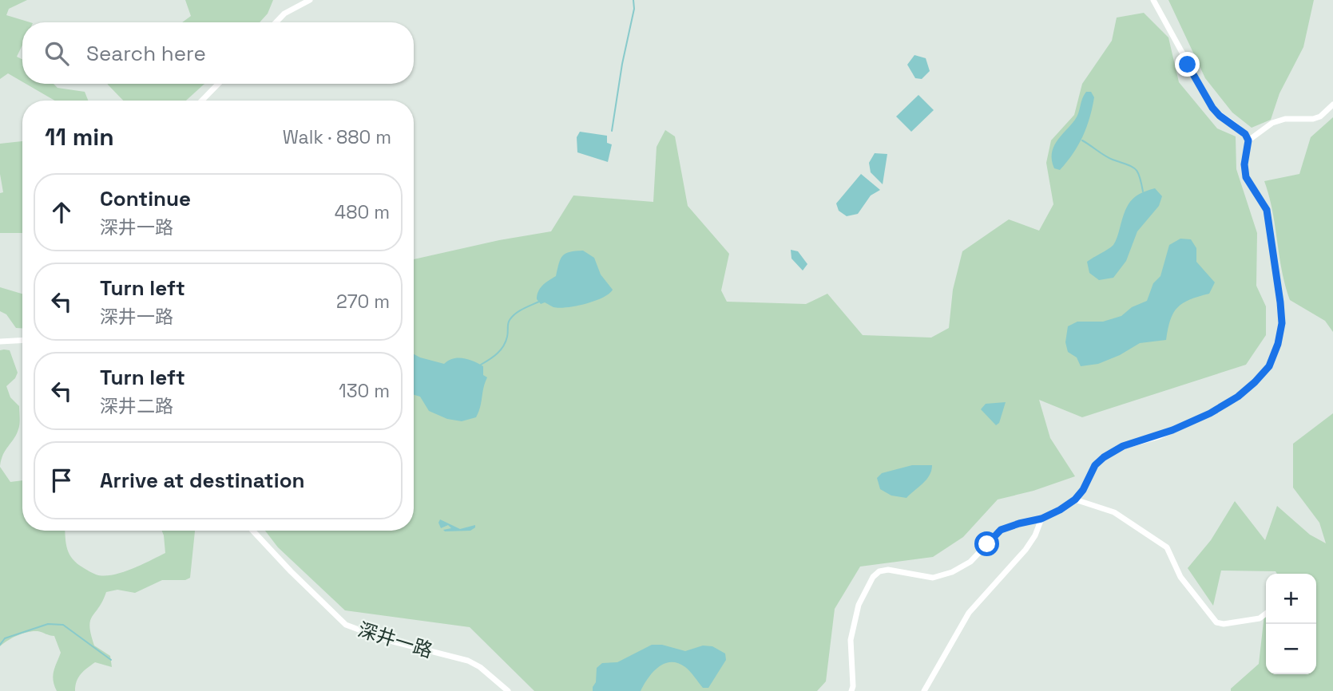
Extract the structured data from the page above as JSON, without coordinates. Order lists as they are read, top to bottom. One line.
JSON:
{"streets":{"street":["深井一路"]},"page":{"search":"Search here","heading":["11 min","Walk · 880 m"],"list":[["Continue","深井一路","480 m"],["Turn left","深井一路","270 m"],["Turn left","深井二路","130 m"],"Arrive at destination"],"map_buttons":["+","−"]}}
